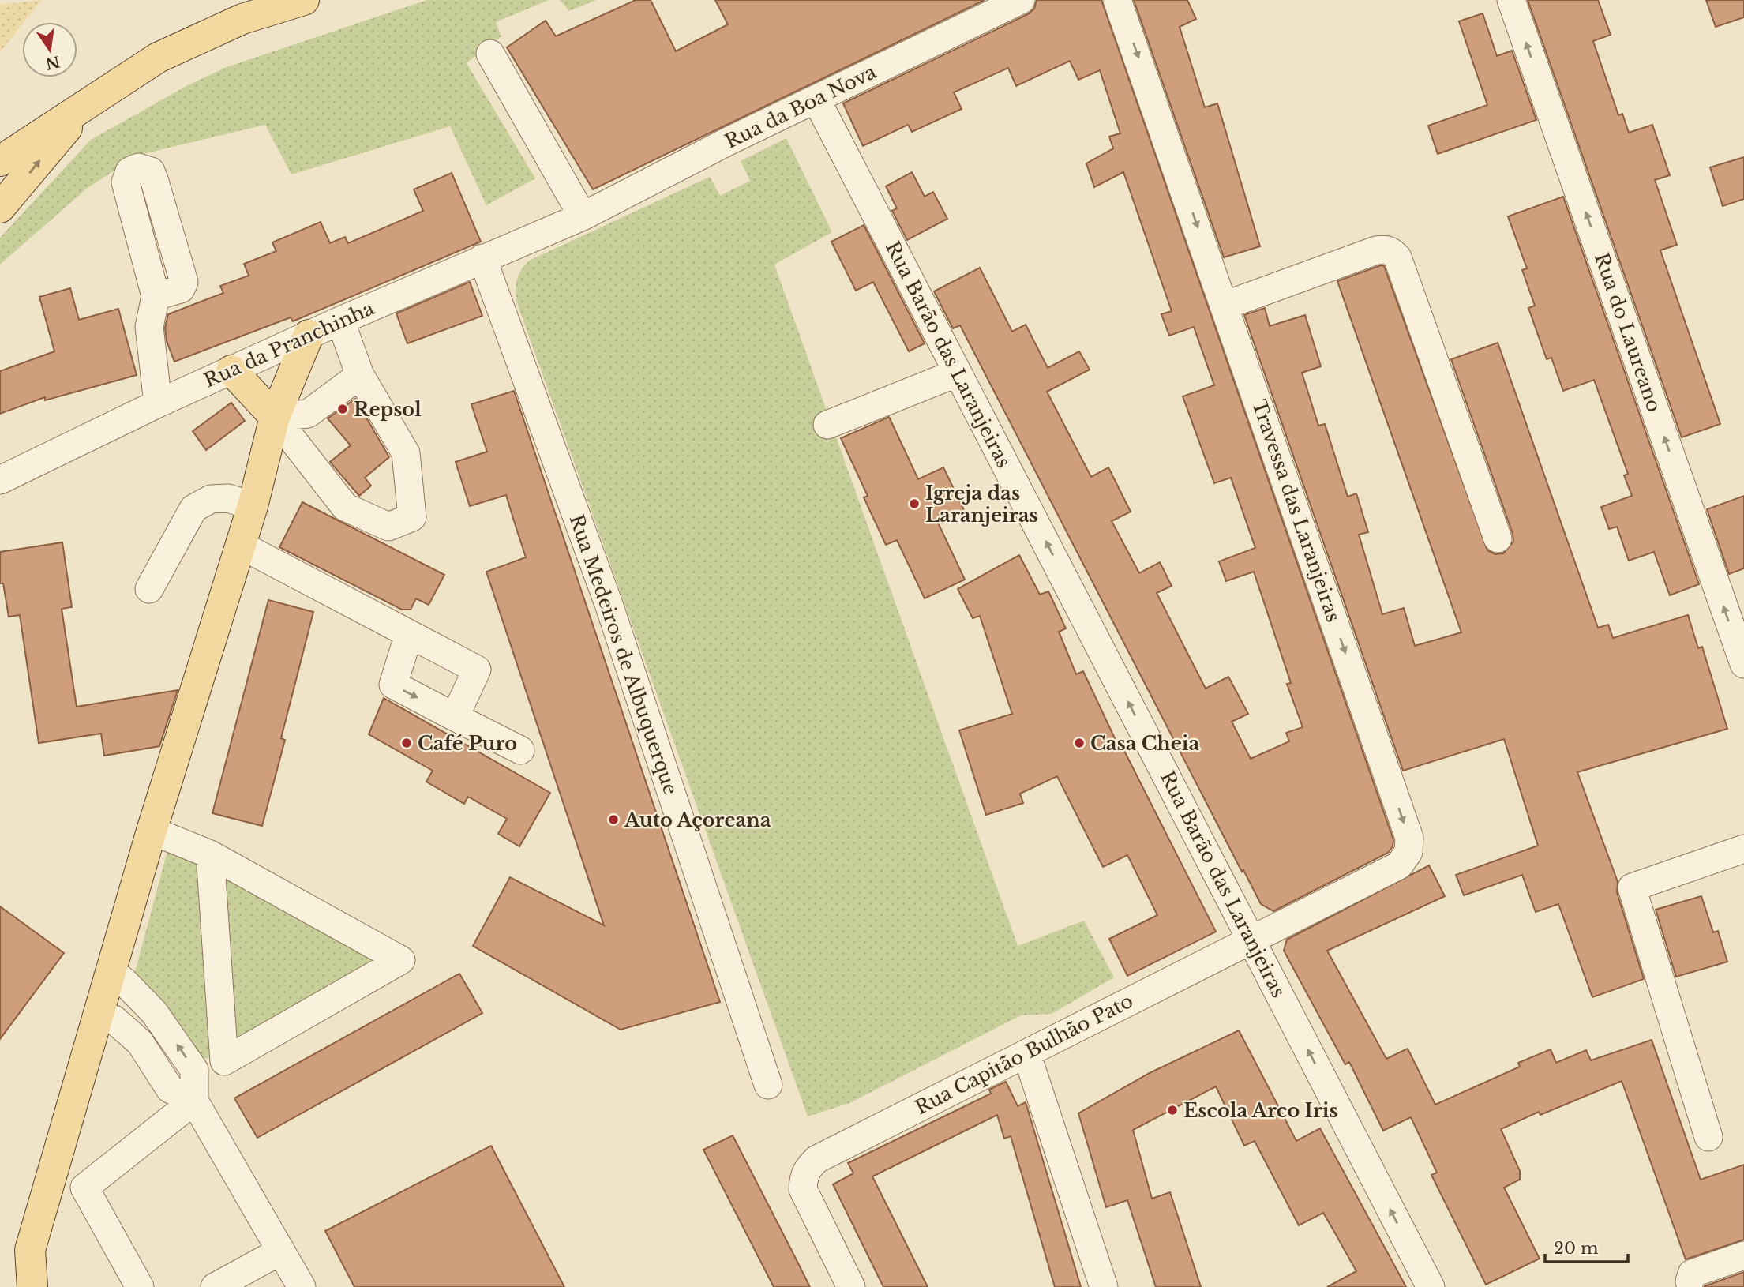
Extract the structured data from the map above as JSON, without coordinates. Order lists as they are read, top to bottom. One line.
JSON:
{"streets":{"street":["Rua da Boa Nova","Rua do Laureano","Rua da Pranchinha","Rua Barão das Laranjeiras","Travessa das Laranjeiras","Rua Medeiros de Albuquerque","Rua Capitão Bulhão Pato"]},"crossings":[["Rua da Boa Nova","Rua da Pranchinha"],["Rua da Boa Nova","Rua Barão das Laranjeiras"],["Rua da Pranchinha","Rua Medeiros de Albuquerque"],["Rua Barão das Laranjeiras","Travessa das Laranjeiras"],["Rua Barão das Laranjeiras","Rua Capitão Bulhão Pato"],["Travessa das Laranjeiras","Rua Capitão Bulhão Pato"]],"one_way":["Rua do Laureano","Rua Barão das Laranjeiras","Travessa das Laranjeiras"],"places":["Repsol","Igreja das Laranjeiras","Café Puro","Casa Cheia","Auto Açoreana","Escola Arco Iris"],"scale_bar":"20 m","north":"bottom"}
